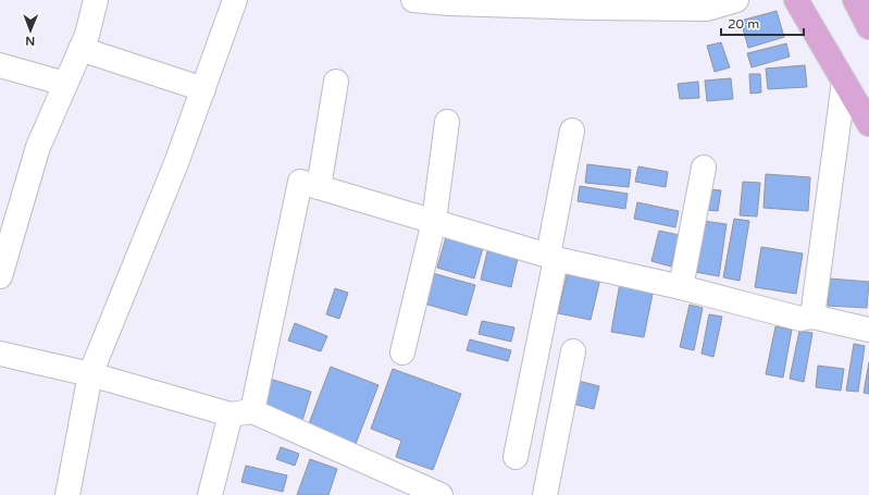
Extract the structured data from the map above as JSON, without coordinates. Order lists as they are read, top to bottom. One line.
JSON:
{"scale_bar":"20 m","north":"bottom"}
